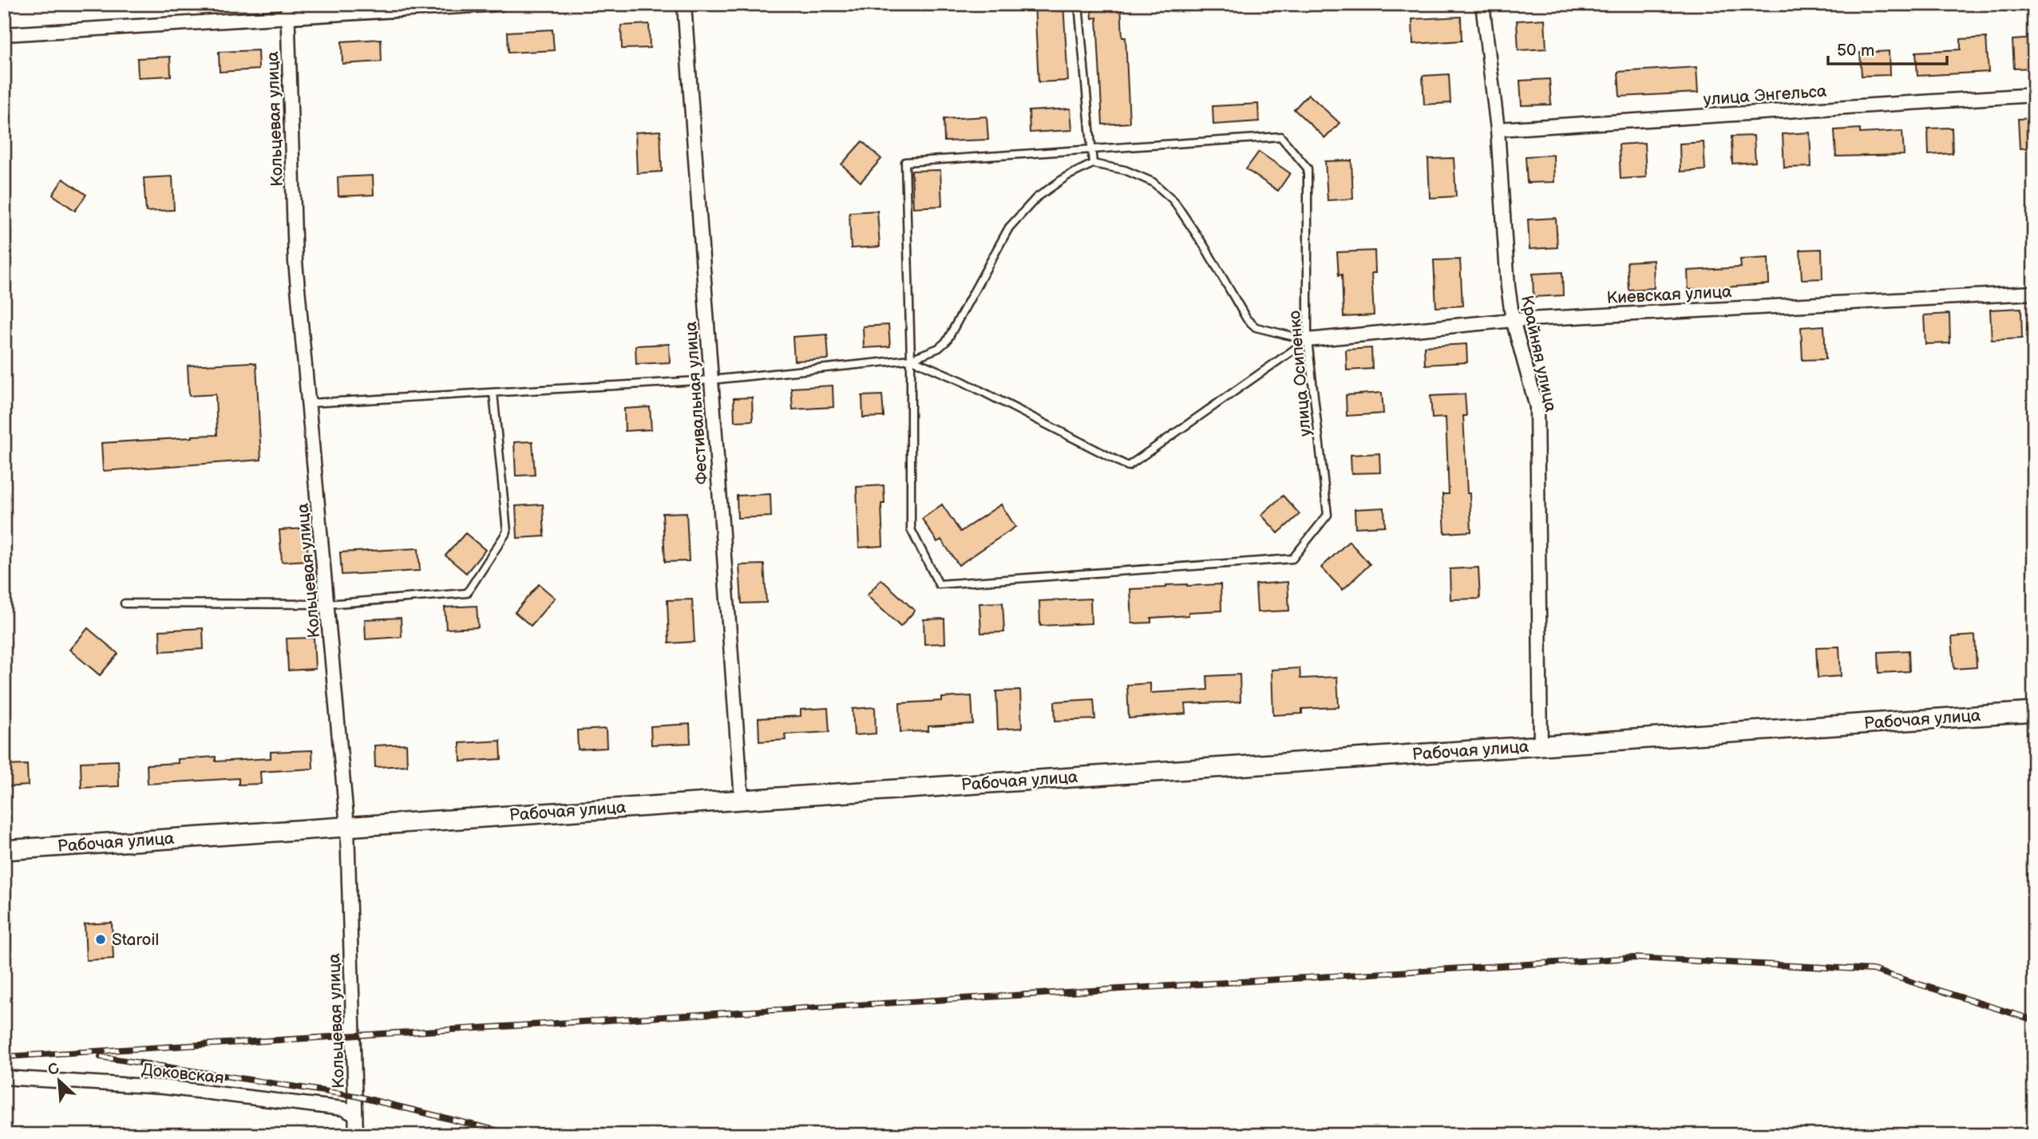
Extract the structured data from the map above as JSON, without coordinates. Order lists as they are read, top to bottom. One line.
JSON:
{"streets":{"main road":["Рабочая улица"],"street":["улица Энгельса","Кольцевая улица","Киевская улица","Крайняя улица","Фестивальная улица","Доковская"],"lane":["улица Осипенко"]},"crossings":[["улица Энгельса","Крайняя улица"],["Кольцевая улица","Рабочая улица"],["Кольцевая улица","Доковская"],["Киевская улица","Крайняя улица"],["Киевская улица","улица Осипенко"],["Крайняя улица","Рабочая улица"],["Фестивальная улица","Рабочая улица"]],"places":["Staroil"],"scale_bar":"50 m","north":"top left"}
